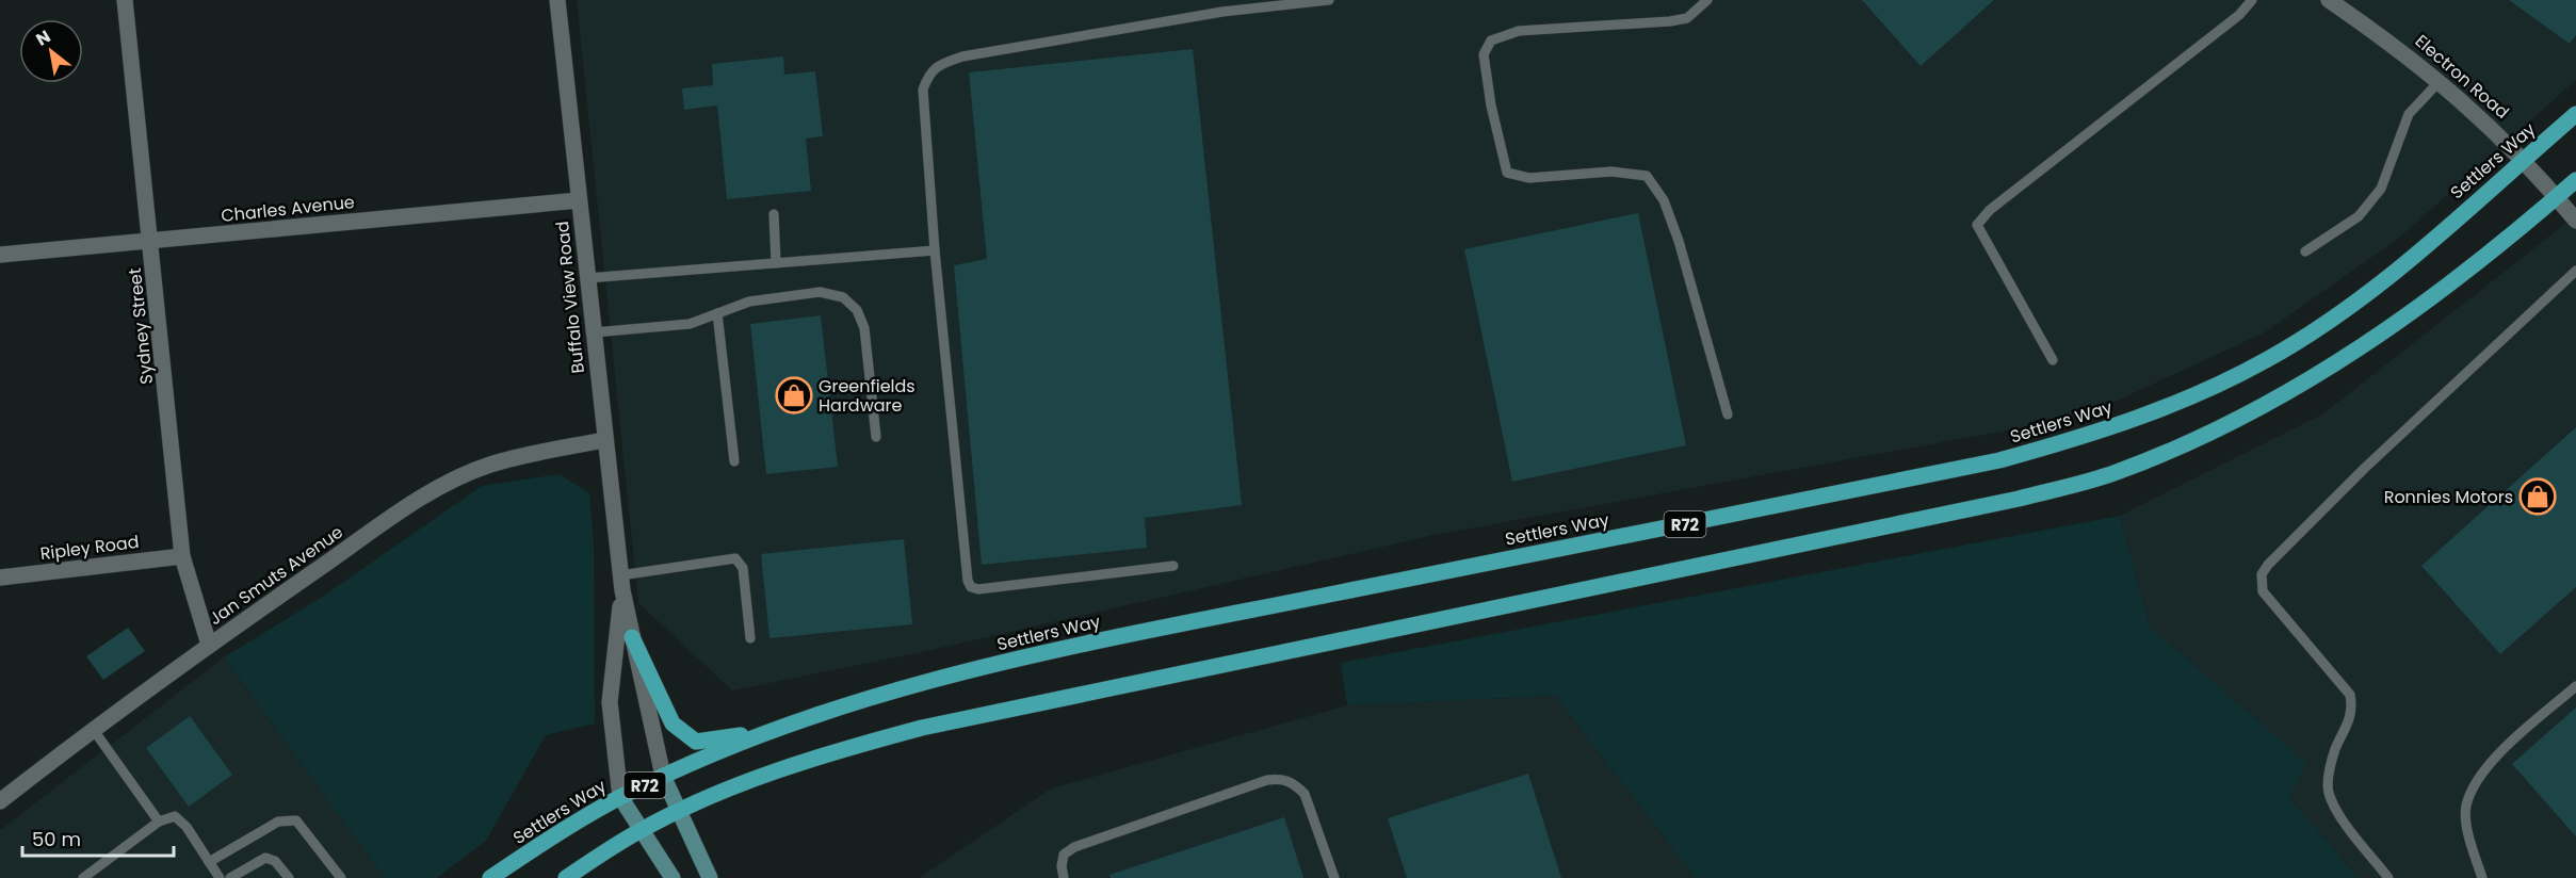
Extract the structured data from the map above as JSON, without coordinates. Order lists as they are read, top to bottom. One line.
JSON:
{"streets":{"main road":["Settlers Way","R72"],"street":["Electron Road","Charles Avenue","Buffalo View Road","Sydney Street","Ripley Road","Jan Smuts Avenue"]},"crossings":[["Electron Road","Settlers Way"],["Electron Road","R72"],["Settlers Way","Buffalo View Road"],["Charles Avenue","Buffalo View Road"],["Charles Avenue","Sydney Street"],["Buffalo View Road","Jan Smuts Avenue"],["Sydney Street","Ripley Road"],["Sydney Street","Jan Smuts Avenue"]],"places":{"shop":["Greenfields Hardware","Ronnies Motors"]},"scale_bar":"50 m","north":"top left"}
